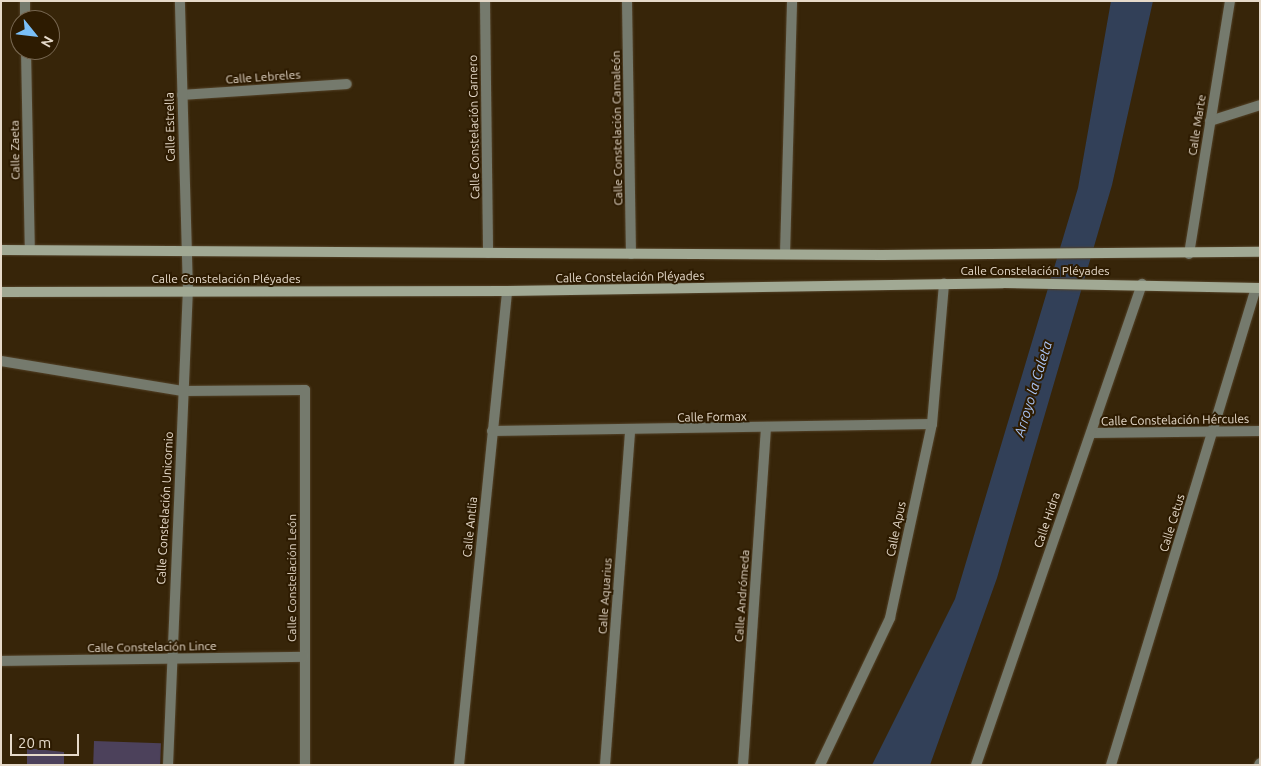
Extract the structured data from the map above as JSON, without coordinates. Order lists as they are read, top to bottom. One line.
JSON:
{"streets":{"main road":["Calle Constelación Pléyades"],"street":["Calle Lebreles","Calle Marte","Calle Estrella","Calle Constelación Carnero","Calle Constelación Camaleón","Calle Zaeta","Calle Formax","Calle Constelación Hércules","Calle Constelación Unicornio","Calle Hidra","Calle Cetus","Calle Antlia","Calle Apus","Calle Constelación León","Calle Aquarius","Calle Andrómeda","Calle Constelación Lince"]},"crossings":[["Calle Lebreles","Calle Estrella"],["Calle Marte","Calle Constelación Pléyades"],["Calle Estrella","Calle Constelación Pléyades"],["Calle Estrella","Calle Constelación Unicornio"],["Calle Constelación Carnero","Calle Constelación Pléyades"],["Calle Constelación Camaleón","Calle Constelación Pléyades"],["Calle Zaeta","Calle Constelación Pléyades"],["Calle Constelación Pléyades","Calle Constelación Unicornio"],["Calle Constelación Pléyades","Calle Hidra"],["Calle Constelación Pléyades","Calle Cetus"],["Calle Constelación Pléyades","Calle Antlia"],["Calle Constelación Pléyades","Calle Apus"],["Calle Formax","Calle Antlia"],["Calle Formax","Calle Apus"],["Calle Formax","Calle Aquarius"],["Calle Formax","Calle Andrómeda"],["Calle Constelación Hércules","Calle Hidra"],["Calle Constelación Hércules","Calle Cetus"],["Calle Constelación Unicornio","Calle Constelación León"],["Calle Constelación Unicornio","Calle Constelación Lince"],["Calle Constelación León","Calle Constelación Lince"]],"water":["Arroyo la Caleta"],"scale_bar":"20 m","north":"bottom right"}
